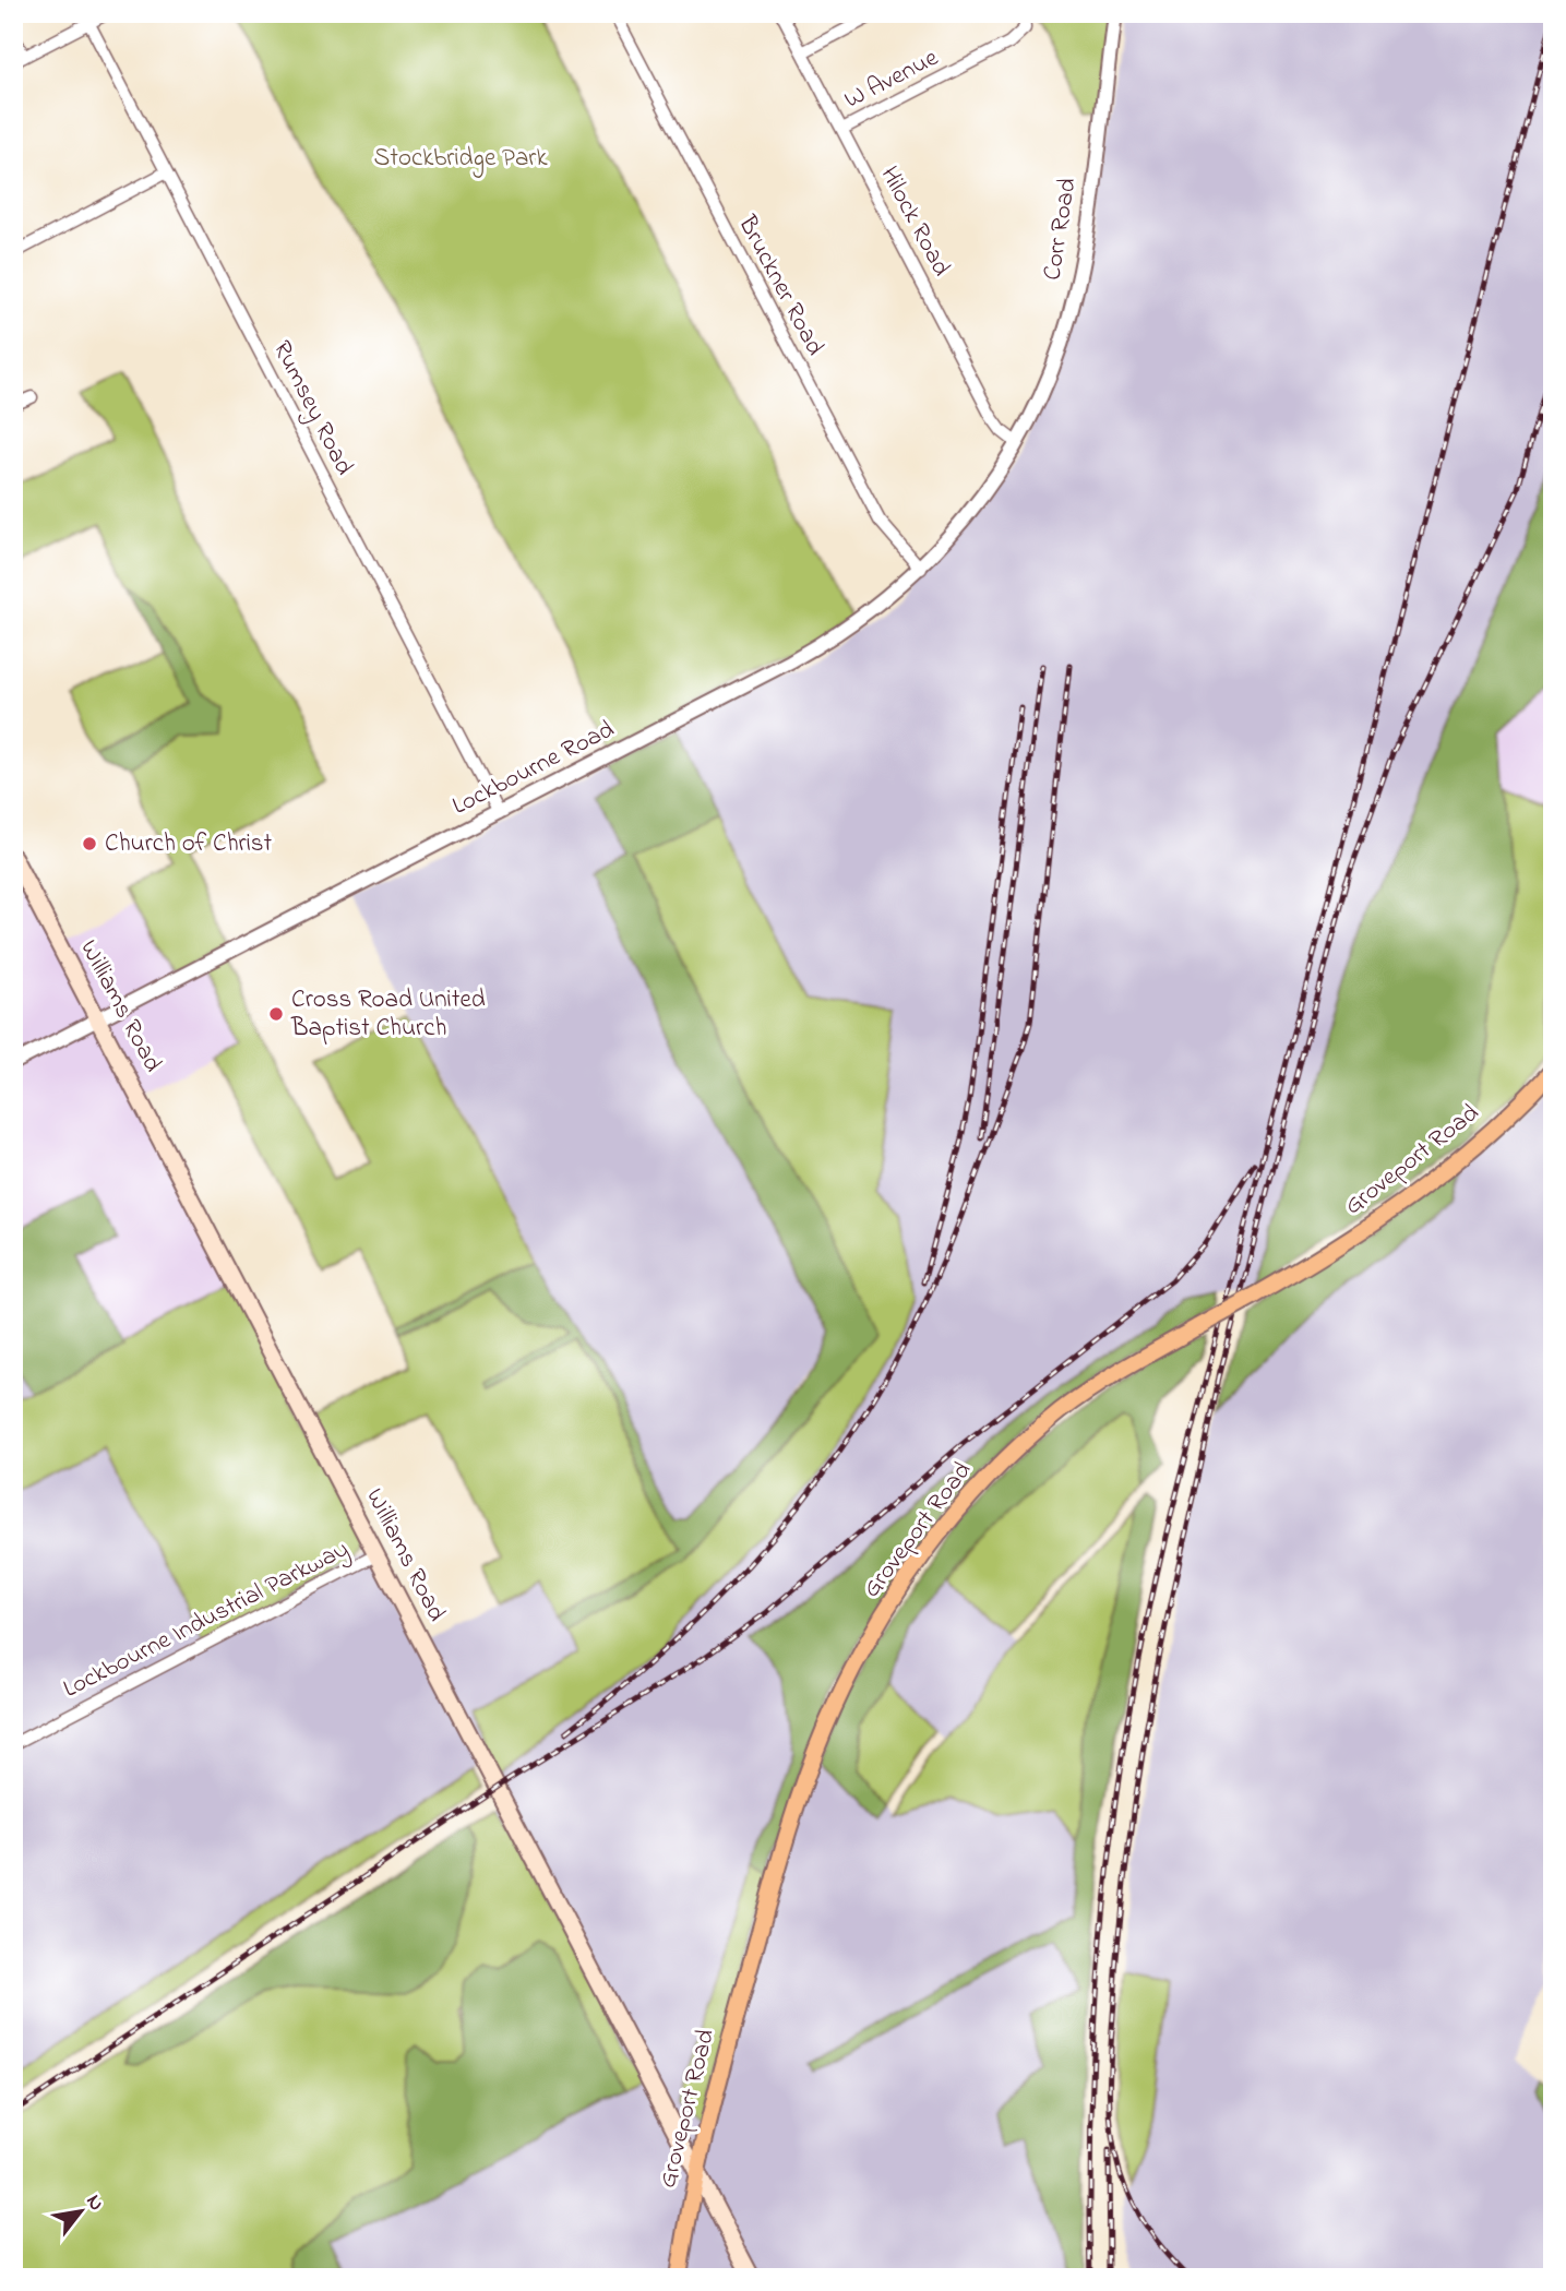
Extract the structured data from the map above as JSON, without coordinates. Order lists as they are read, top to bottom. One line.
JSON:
{"streets":{"main road":["Williams Road","Groveport Road"],"street":["W Avenue","Hilock Road","Corr Road","Bruckner Road","Rumsey Road","Lockbourne Road","Lockbourne Industrial Parkway"]},"crossings":[["W Avenue","Hilock Road"],["Hilock Road","Corr Road"],["Hilock Road","Lockbourne Road"],["Corr Road","Lockbourne Road"],["Bruckner Road","Lockbourne Road"],["Rumsey Road","Lockbourne Road"],["Lockbourne Road","Williams Road"],["Williams Road","Groveport Road"],["Williams Road","Lockbourne Industrial Parkway"]],"parks":["Stockbridge Park"],"places":["Church of Christ","Cross Road United Baptist Church"],"north":"top right"}
